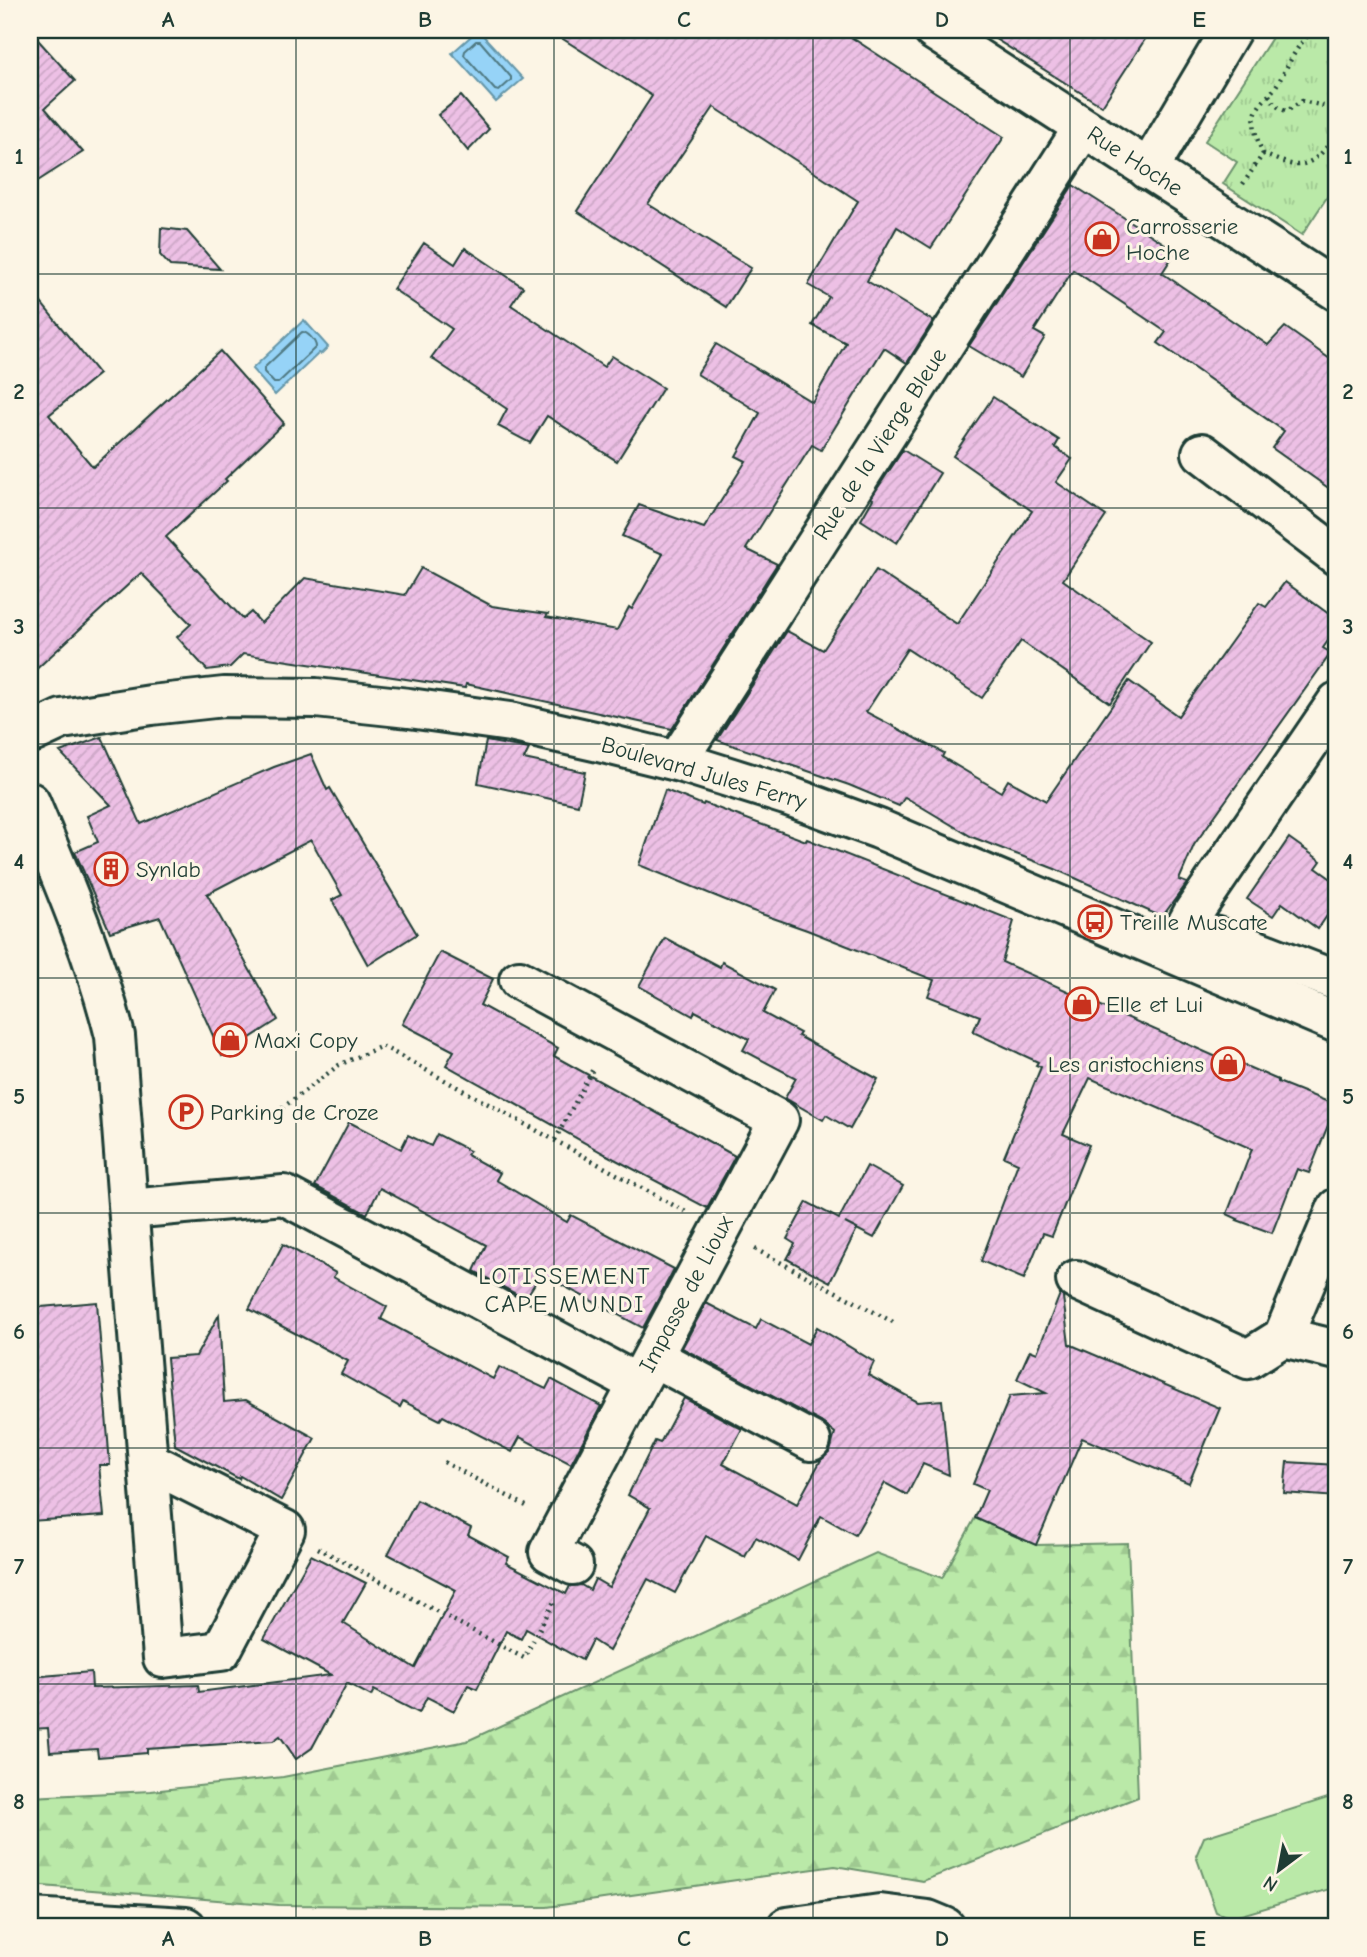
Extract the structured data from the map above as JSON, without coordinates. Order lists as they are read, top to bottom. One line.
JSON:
{"streets":{"street":["Rue Hoche","Rue de la Vierge Bleue","Boulevard Jules Ferry","Impasse de Lioux"]},"crossings":[["Rue Hoche","Rue de la Vierge Bleue"],["Rue de la Vierge Bleue","Boulevard Jules Ferry"]],"districts":["LOTISSEMENT CAPE MUNDI"],"places":{"shop":["Carrosserie Hoche","Elle et Lui","Maxi Copy","Les aristochiens"],"building":["Synlab"],"bus stop":["Treille Muscate"],"parking":["Parking de Croze"]},"north":"bottom left","grid":{"columns":["A","B","C","D","E"],"rows":["1","2","3","4","5","6","7","8"]}}
